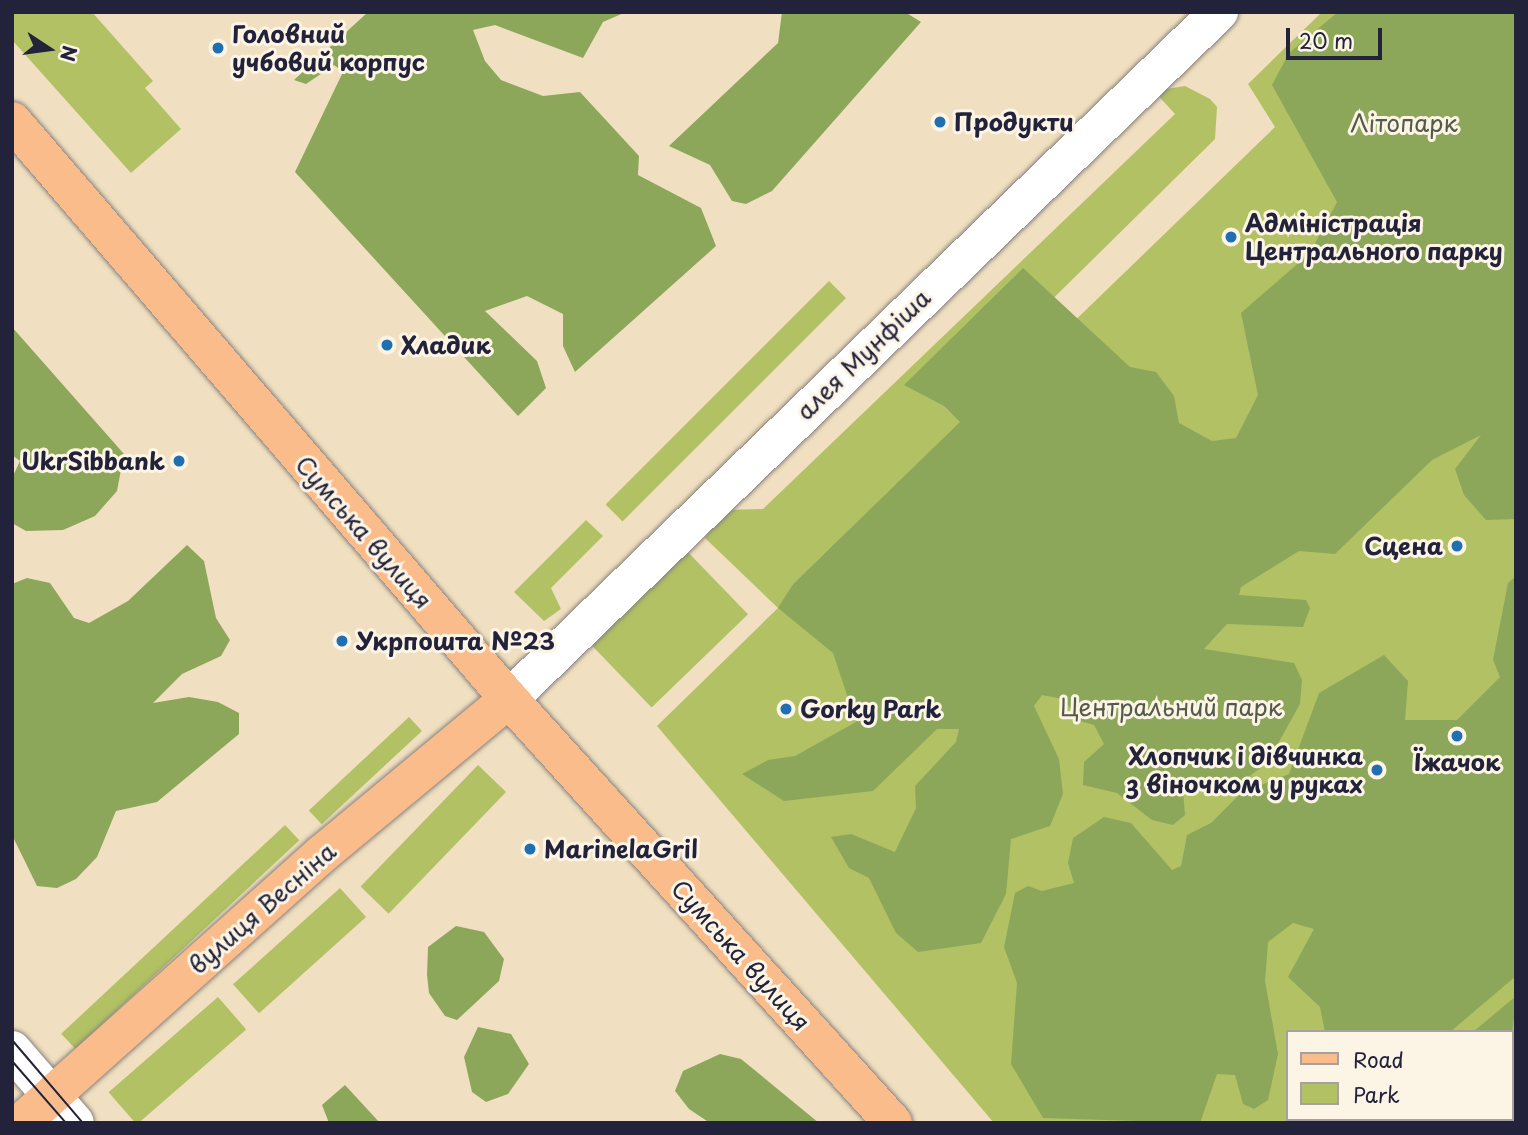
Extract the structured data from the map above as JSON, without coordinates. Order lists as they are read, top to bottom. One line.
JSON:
{"streets":{"main road":["Сумська вулиця","вулиця Весніна"],"street":["алея Мунфіша"]},"crossings":[["алея Мунфіша","Сумська вулиця"],["алея Мунфіша","вулиця Весніна"],["Сумська вулиця","вулиця Весніна"]],"parks":["Літопарк","Центральний парк"],"places":["Головний учбовий корпус","Продукти","Адміністрація Центрального парку","Хладик","UkrSibbank","Сцена","Укрпошта №23","Gorky Park","Їжачок","Хлопчик і дівчинка з віночком у руках","MarinelaGril"],"legend":["Road","Park"],"scale_bar":"20 m","north":"right"}
